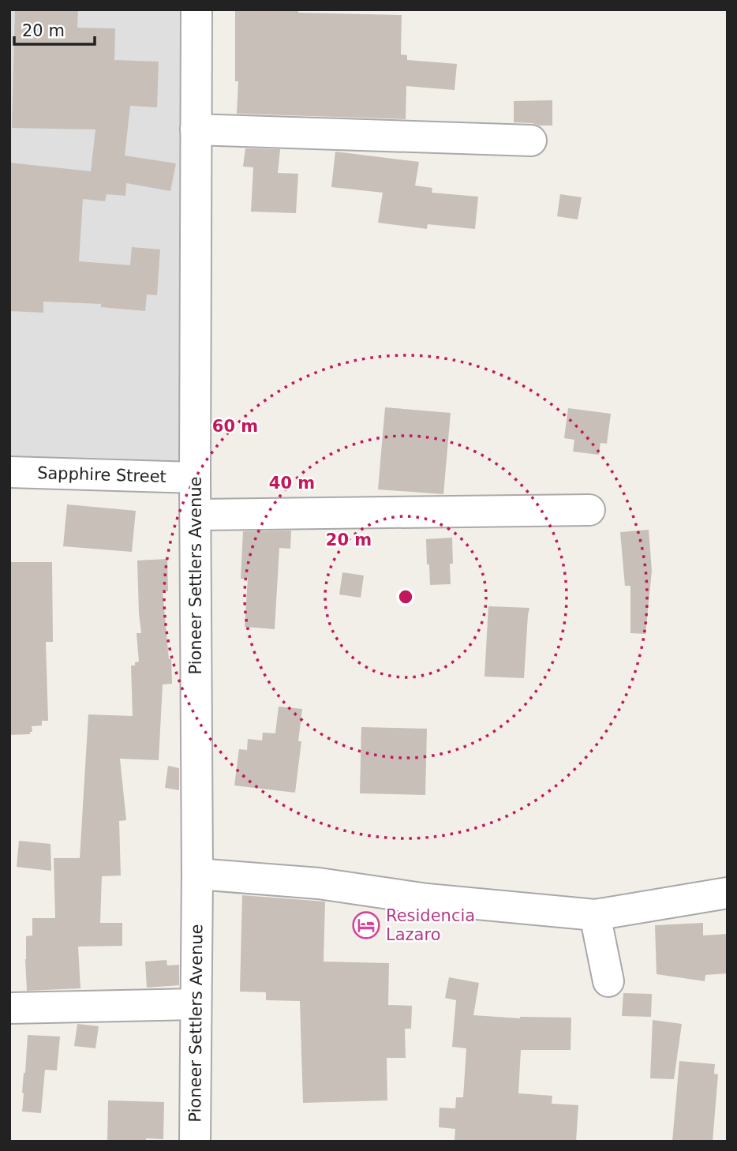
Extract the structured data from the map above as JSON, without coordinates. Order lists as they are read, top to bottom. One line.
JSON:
{"streets":{"street":["Sapphire Street","Pioneer Settlers Avenue"]},"crossings":[["Sapphire Street","Pioneer Settlers Avenue"]],"places":{"hotel":["Residencia Lazaro"]},"scale_bar":"20 m","rings":["60 m","40 m","20 m"]}
